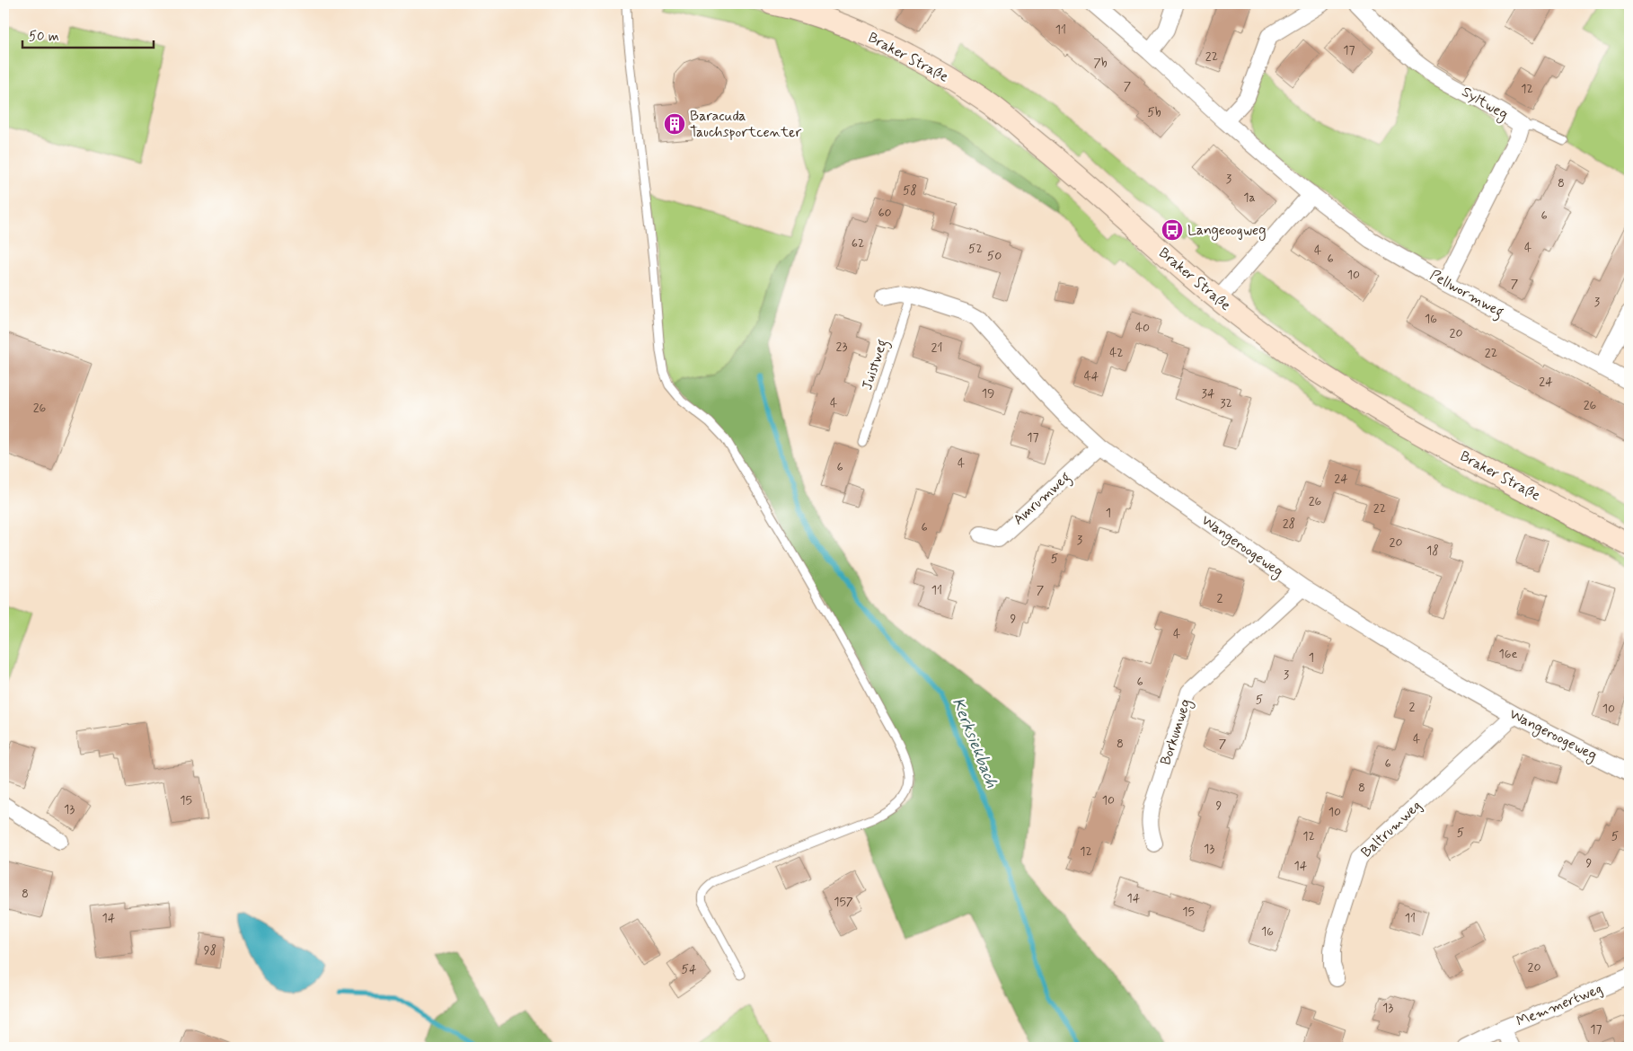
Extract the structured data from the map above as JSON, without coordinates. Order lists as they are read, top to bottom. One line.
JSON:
{"streets":{"main road":["Braker Straße"],"street":["Syltweg","Pellwormweg","Amrumweg","Wangeroogeweg","Borkumweg","Baltrumweg","Memmertweg"],"lane":["Juistweg"]},"crossings":[["Syltweg","Pellwormweg"],["Juistweg","Wangeroogeweg"],["Amrumweg","Wangeroogeweg"],["Wangeroogeweg","Borkumweg"],["Wangeroogeweg","Baltrumweg"]],"water":["Kerksiekbach"],"places":{"building":["Baracuda Tauchsportcenter"],"bus stop":["Langeoogweg"]},"house_numbers":["11","17","22","7b","7","12","5b","3","8","58","1a","60","6","62","4","52","4","50","6","10","7","3","16","40","20","23","21","42","22","44","24","19","34","4","32","26","26","17","4","6","24","26","22","1","28","6","3","20","18","5","11","7","2","9","4","16e","1","3","6","5","2","10","4","8","7","6","8","15","10","9","13","10","5","12","5","13","12","9","14","8","14","157","15","14","11","16","98","20","54","13","17"],"scale_bar":"50 m"}
